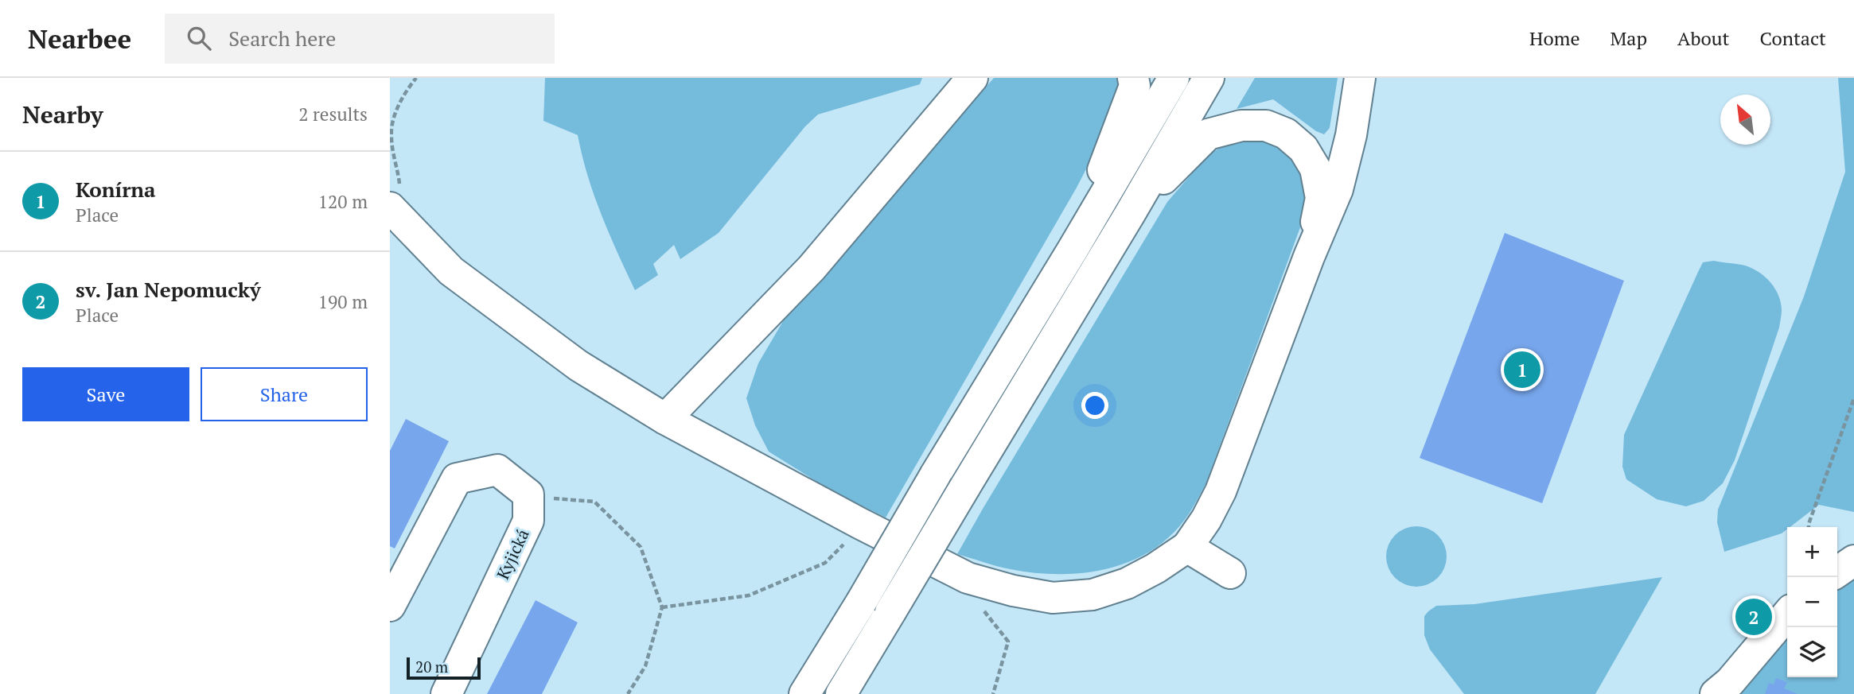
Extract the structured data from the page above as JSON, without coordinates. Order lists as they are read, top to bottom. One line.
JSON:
{"streets":{"main road":["Kyjická"]},"scale_bar":"20 m","north":"top left","page":{"header":"Nearbee","search":"Search here","nav":["Home","Map","About","Contact"],"heading":["Nearby","2 results"],"list":[{"mark":"1","name":"Konírna","note":"Place","value":"120 m"},{"mark":"2","name":"sv. Jan Nepomucký","note":"Place","value":"190 m"}],"pins":["1","2"],"buttons":["Save","Share"],"map_buttons":["+","−"],"scale":"20 m"}}
